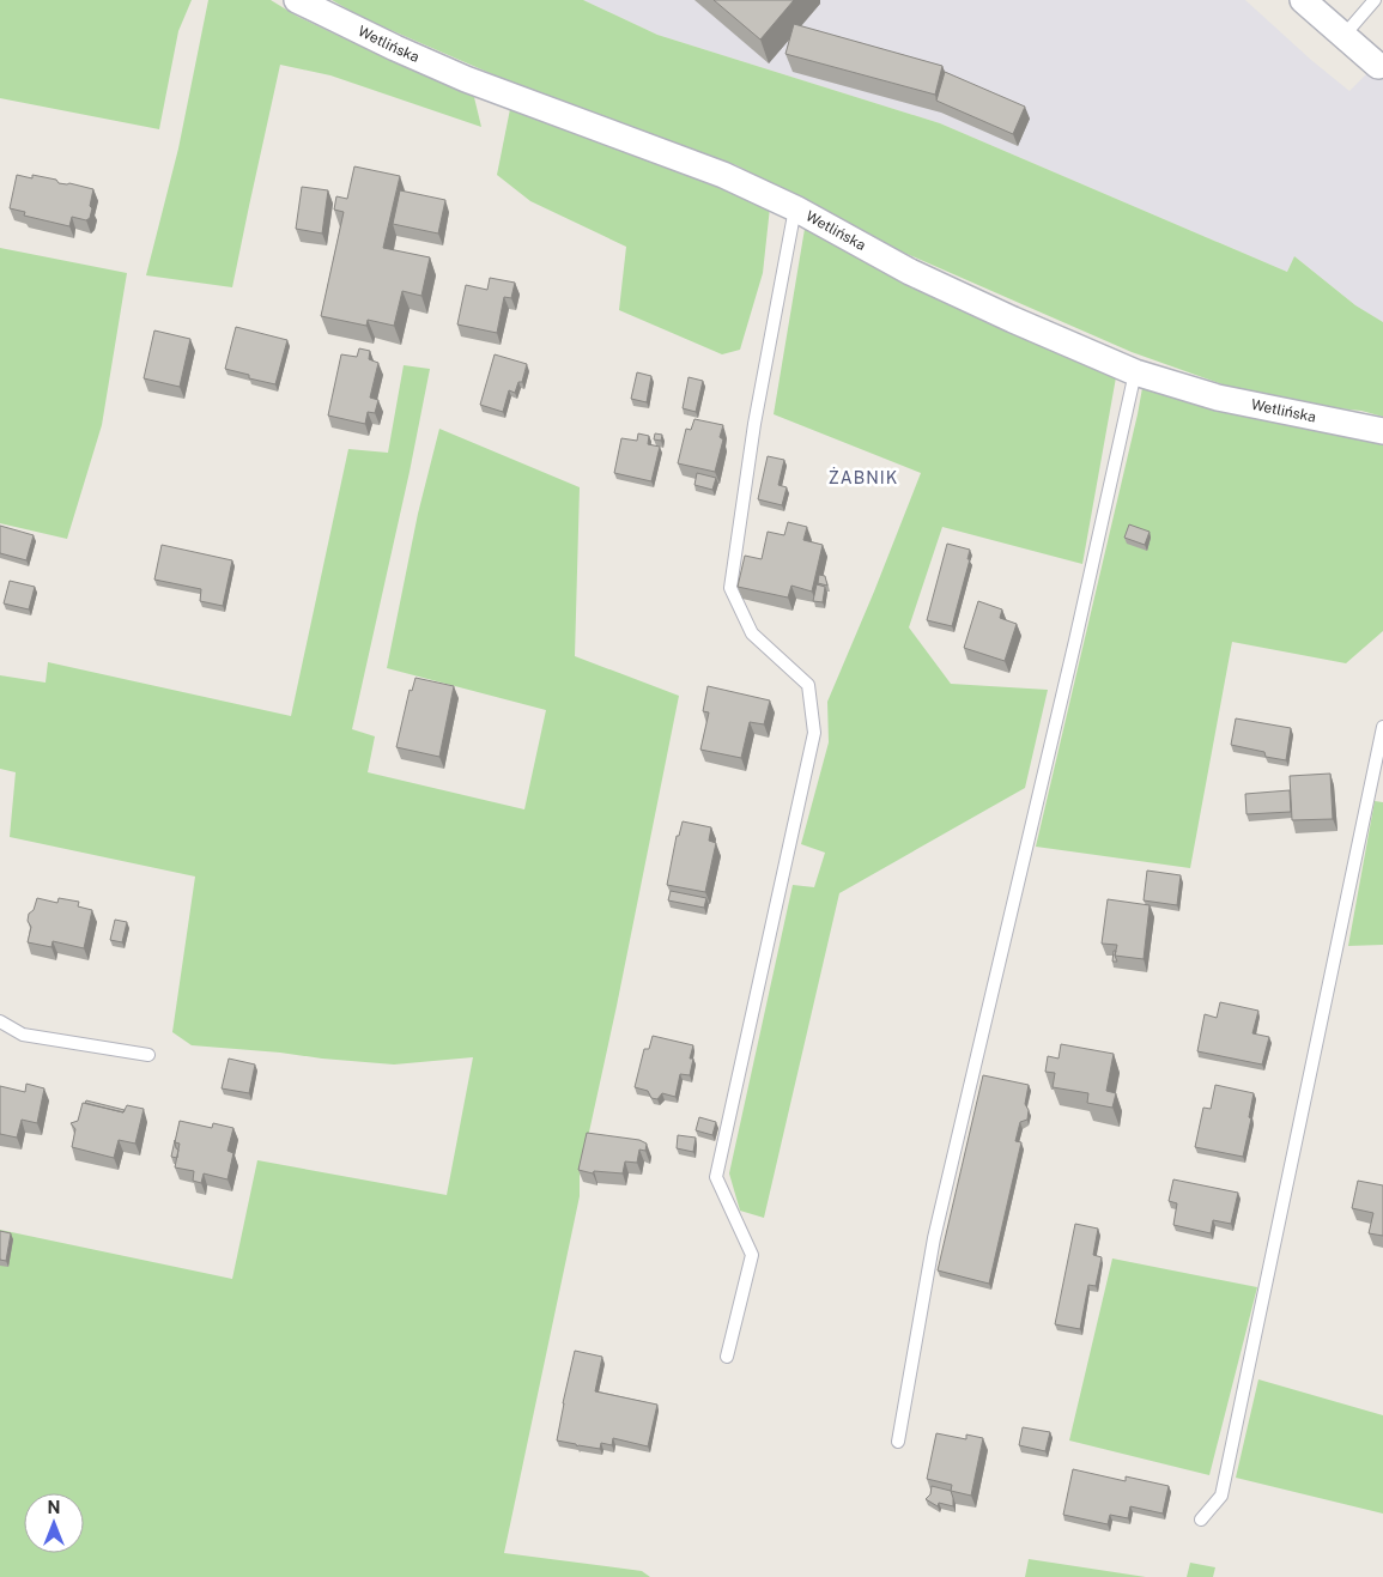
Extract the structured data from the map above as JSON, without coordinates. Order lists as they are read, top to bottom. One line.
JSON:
{"streets":{"street":["Wetlińska"]},"districts":["ŻABNIK"],"north":"top"}
